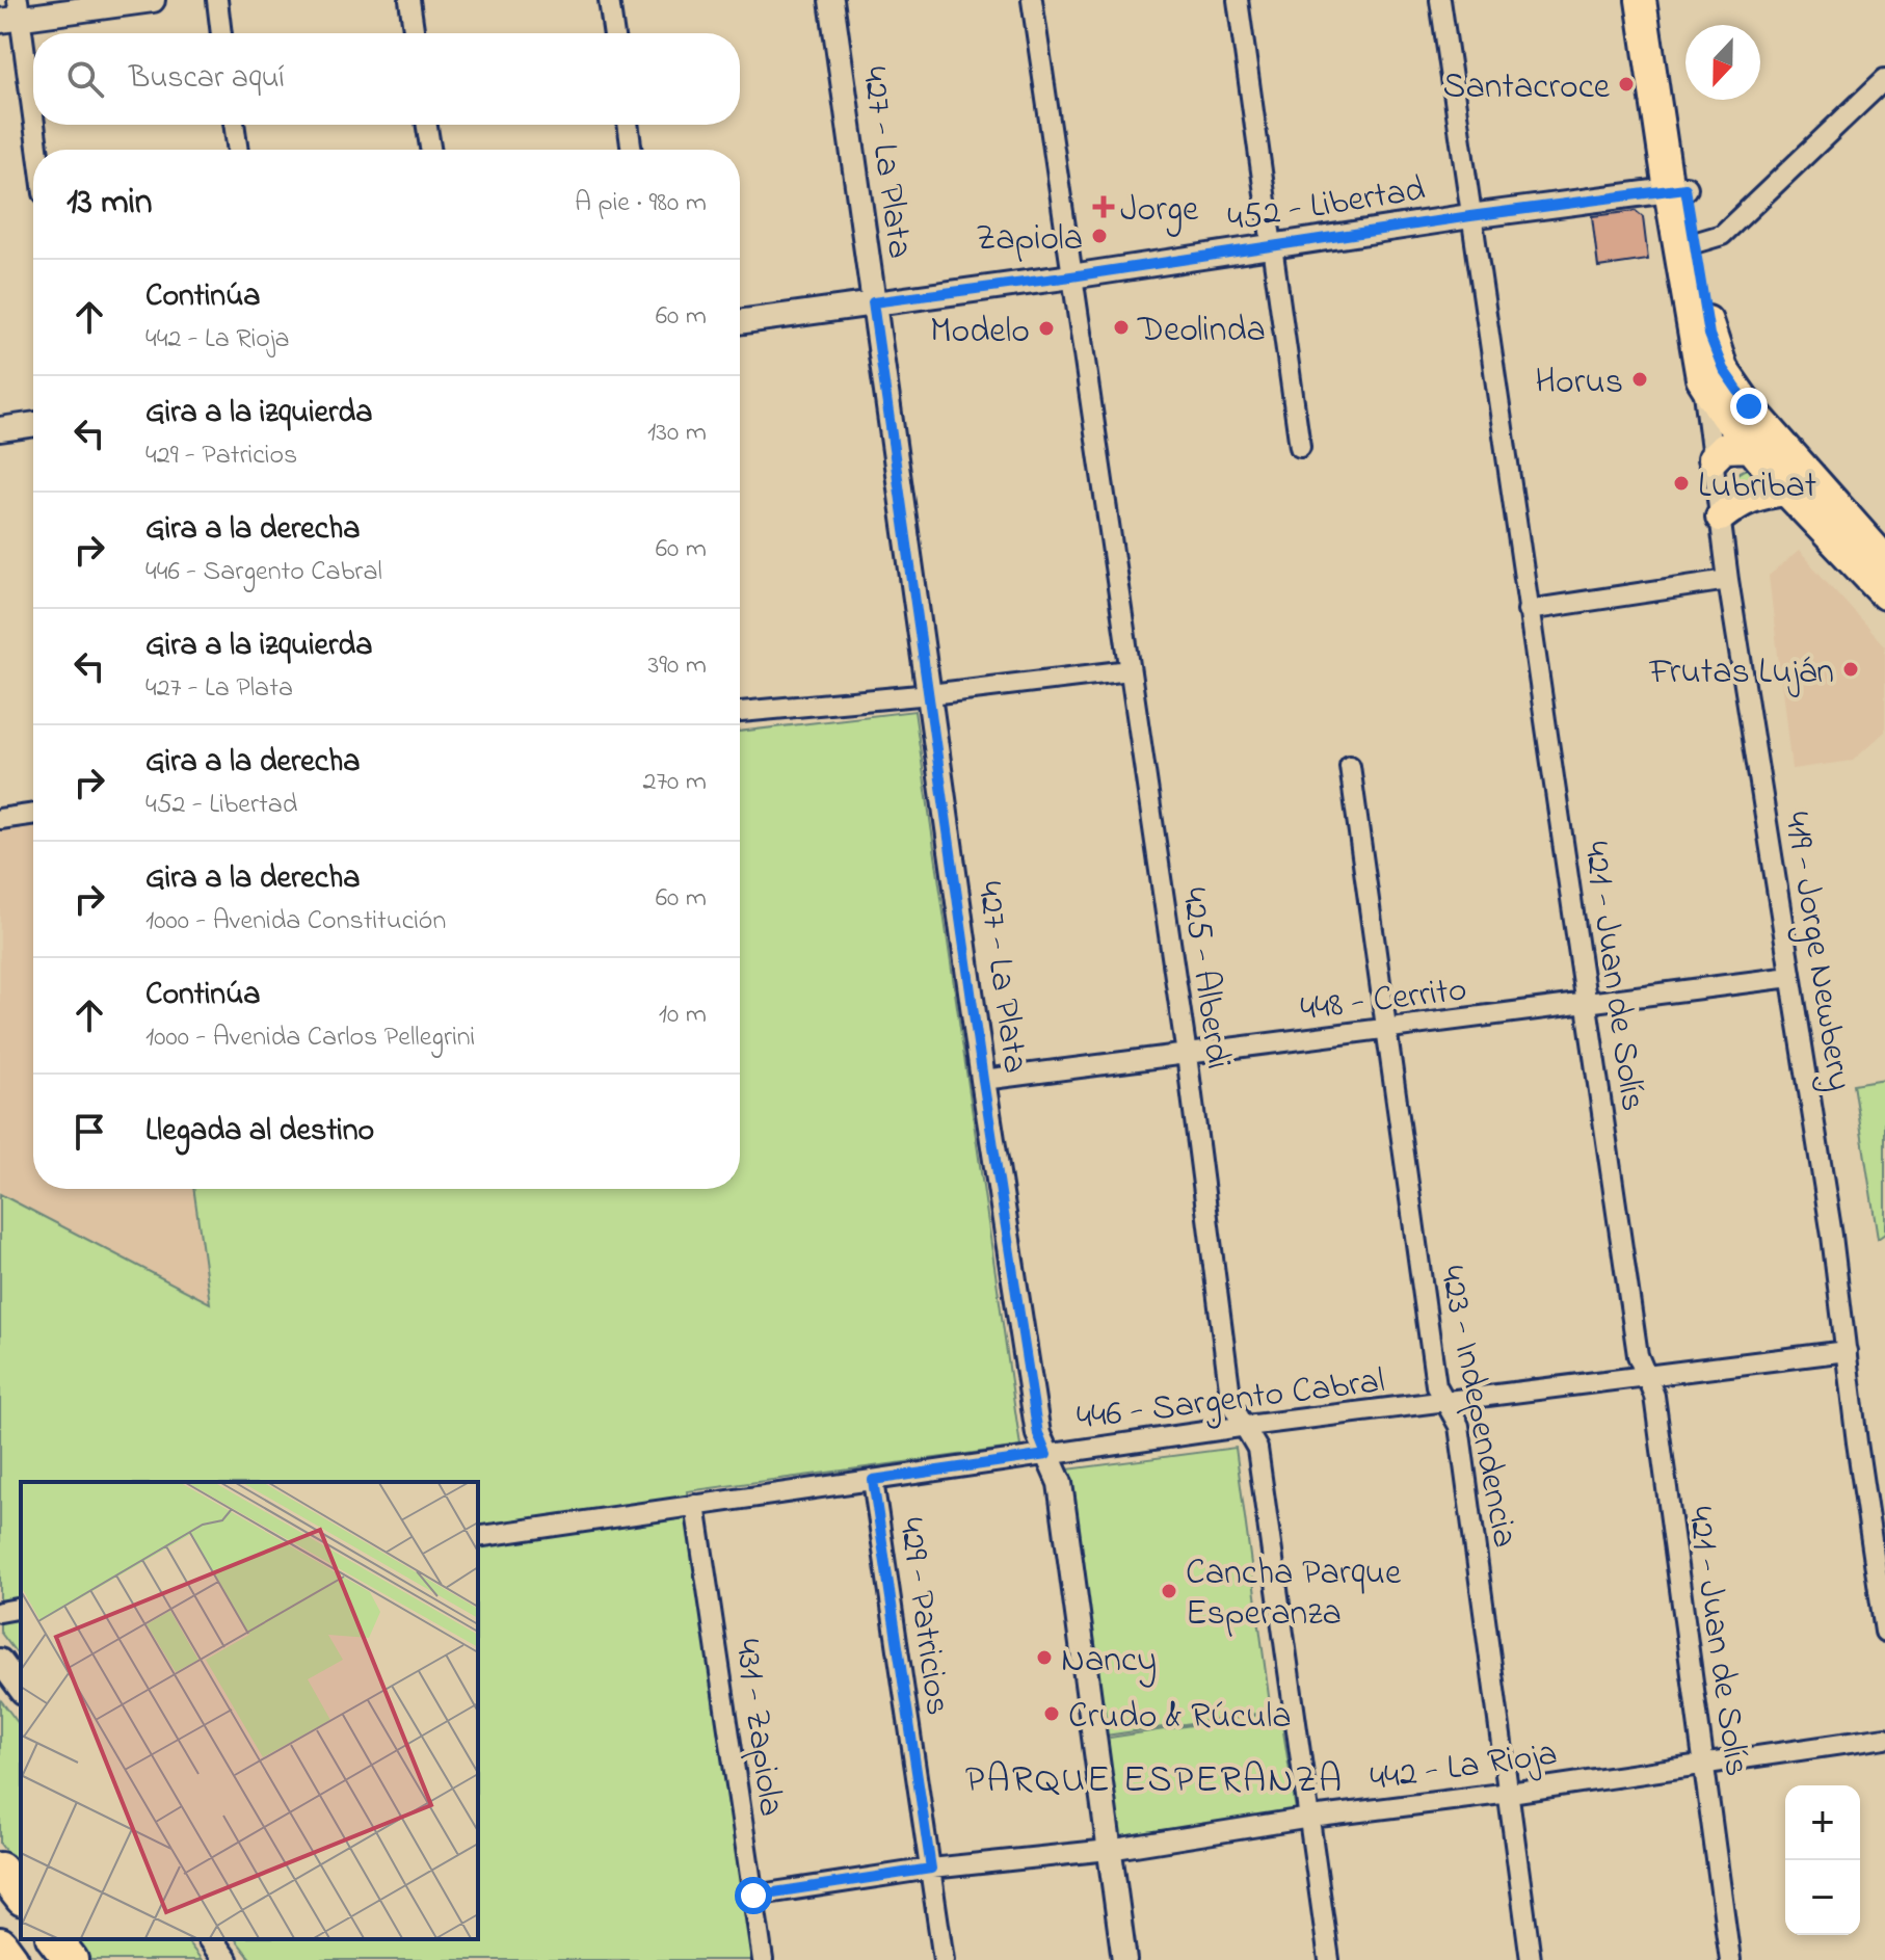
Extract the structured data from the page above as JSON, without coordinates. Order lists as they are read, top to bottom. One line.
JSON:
{"streets":{"street":["427 - La Plata","452 - Libertad","419 - Jorge Newbery","421 - Juan de Solís","425 - Alberdi","448 - Cerrito","446 - Sargento Cabral","423 - Independencia","429 - Patricios","431 - Zapiola","442 - La Rioja"]},"crossings":[["427 - La Plata","452 - Libertad"],["427 - La Plata","448 - Cerrito"],["427 - La Plata","446 - Sargento Cabral"],["427 - La Plata","442 - La Rioja"],["452 - Libertad","421 - Juan de Solís"],["452 - Libertad","425 - Alberdi"],["419 - Jorge Newbery","448 - Cerrito"],["419 - Jorge Newbery","446 - Sargento Cabral"],["421 - Juan de Solís","448 - Cerrito"],["421 - Juan de Solís","446 - Sargento Cabral"],["421 - Juan de Solís","442 - La Rioja"],["425 - Alberdi","448 - Cerrito"],["425 - Alberdi","446 - Sargento Cabral"],["425 - Alberdi","442 - La Rioja"],["448 - Cerrito","423 - Independencia"],["446 - Sargento Cabral","423 - Independencia"],["446 - Sargento Cabral","429 - Patricios"],["446 - Sargento Cabral","431 - Zapiola"],["423 - Independencia","442 - La Rioja"],["429 - Patricios","442 - La Rioja"],["431 - Zapiola","442 - La Rioja"]],"districts":["PARQUE ESPERANZA"],"places":{"other":["Santacroce","Zapiola","Deolinda","Modelo","Horus","Lubribat","Frutas Luján","Cancha Parque Esperanza","Nancy","Crudo & Rúcula"],"health":["Jorge"]},"north":"bottom","page":{"search":"Buscar aquí","heading":["13 min","A pie · 980 m"],"list":[["Continúa","442 - La Rioja","60 m"],["Gira a la izquierda","429 - Patricios","130 m"],["Gira a la derecha","446 - Sargento Cabral","60 m"],["Gira a la izquierda","427 - La Plata","390 m"],["Gira a la derecha","452 - Libertad","270 m"],["Gira a la derecha","1000 - Avenida Constitución","60 m"],["Continúa","1000 - Avenida Carlos Pellegrini","10 m"],"Llegada al destino"],"map_buttons":["+","−"]}}
